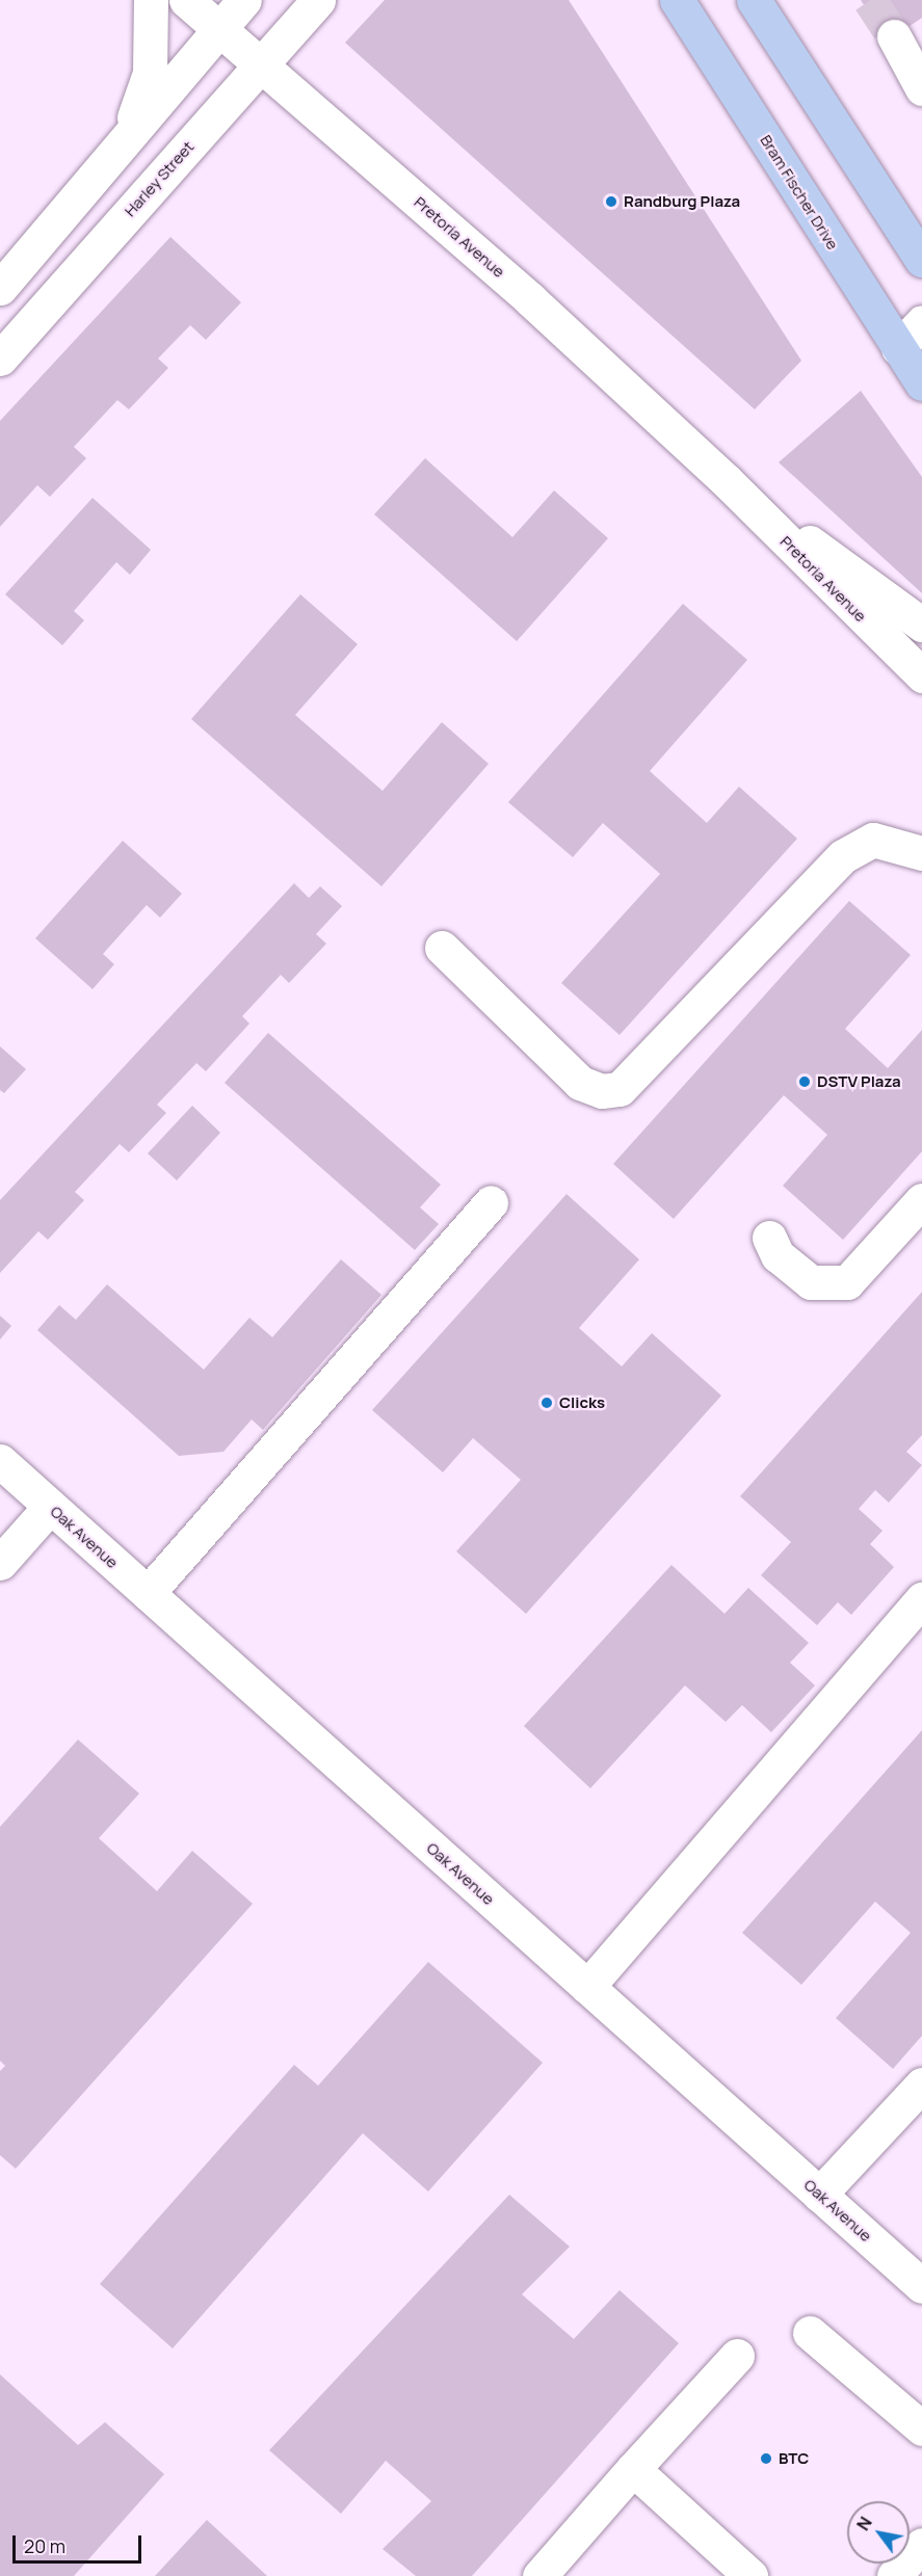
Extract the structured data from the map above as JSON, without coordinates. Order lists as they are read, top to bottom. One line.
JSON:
{"streets":{"main road":["Bram Fischer Drive"],"street":["Harley Street","Pretoria Avenue","Oak Avenue"]},"crossings":[["Harley Street","Pretoria Avenue"]],"places":["Randburg Plaza","DSTV Plaza","Clicks","BTC"],"scale_bar":"20 m","north":"top left"}
